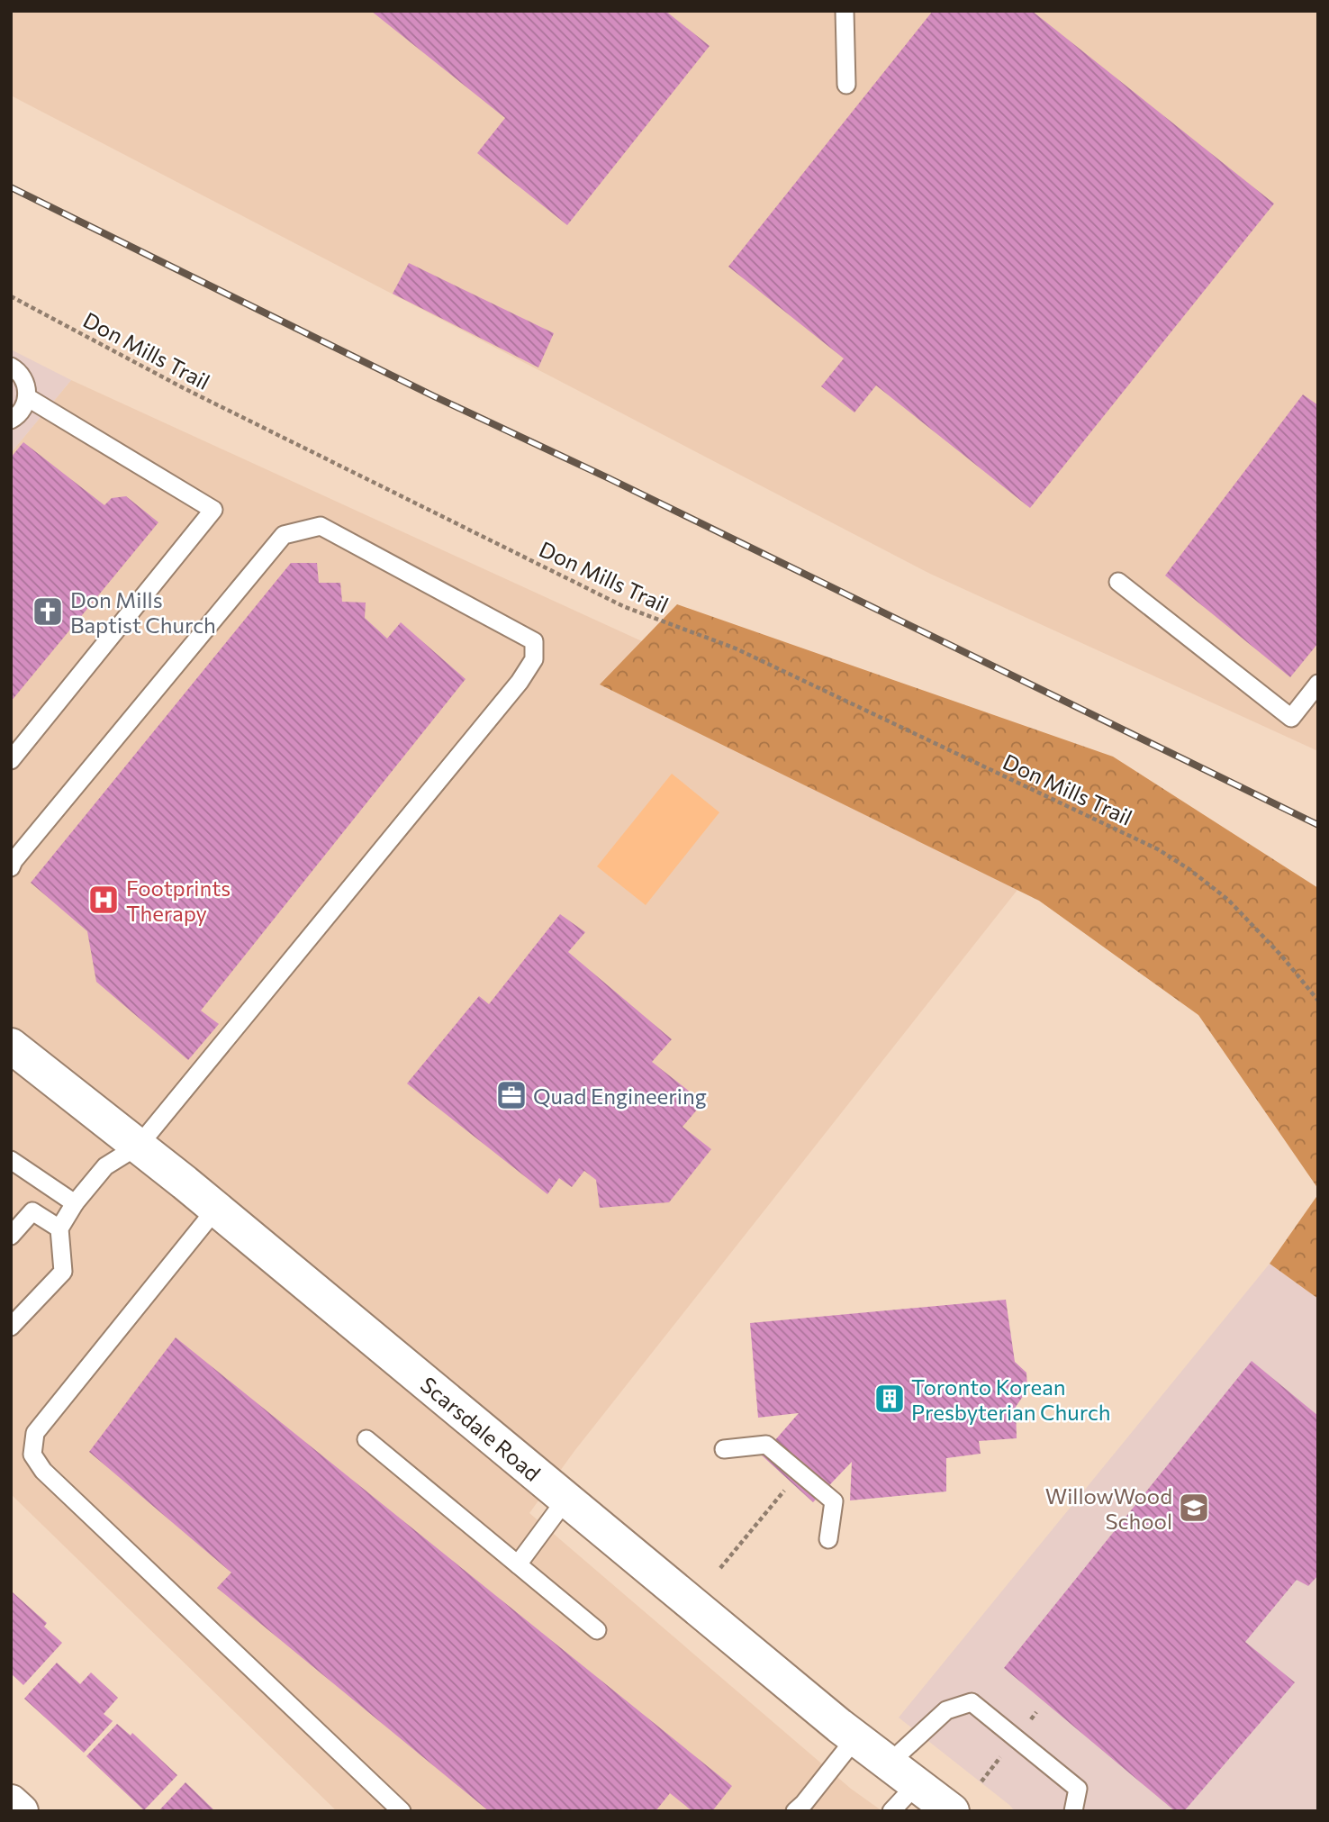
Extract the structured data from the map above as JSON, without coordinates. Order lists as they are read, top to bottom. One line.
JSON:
{"streets":{"street":["Scarsdale Road"],"path":["Don Mills Trail"]},"places":{"church":["Don Mills Baptist Church"],"hospital":["Footprints Therapy"],"office":["Quad Engineering"],"building":["Toronto Korean Presbyterian Church"],"school or university":["WillowWood School"]}}
